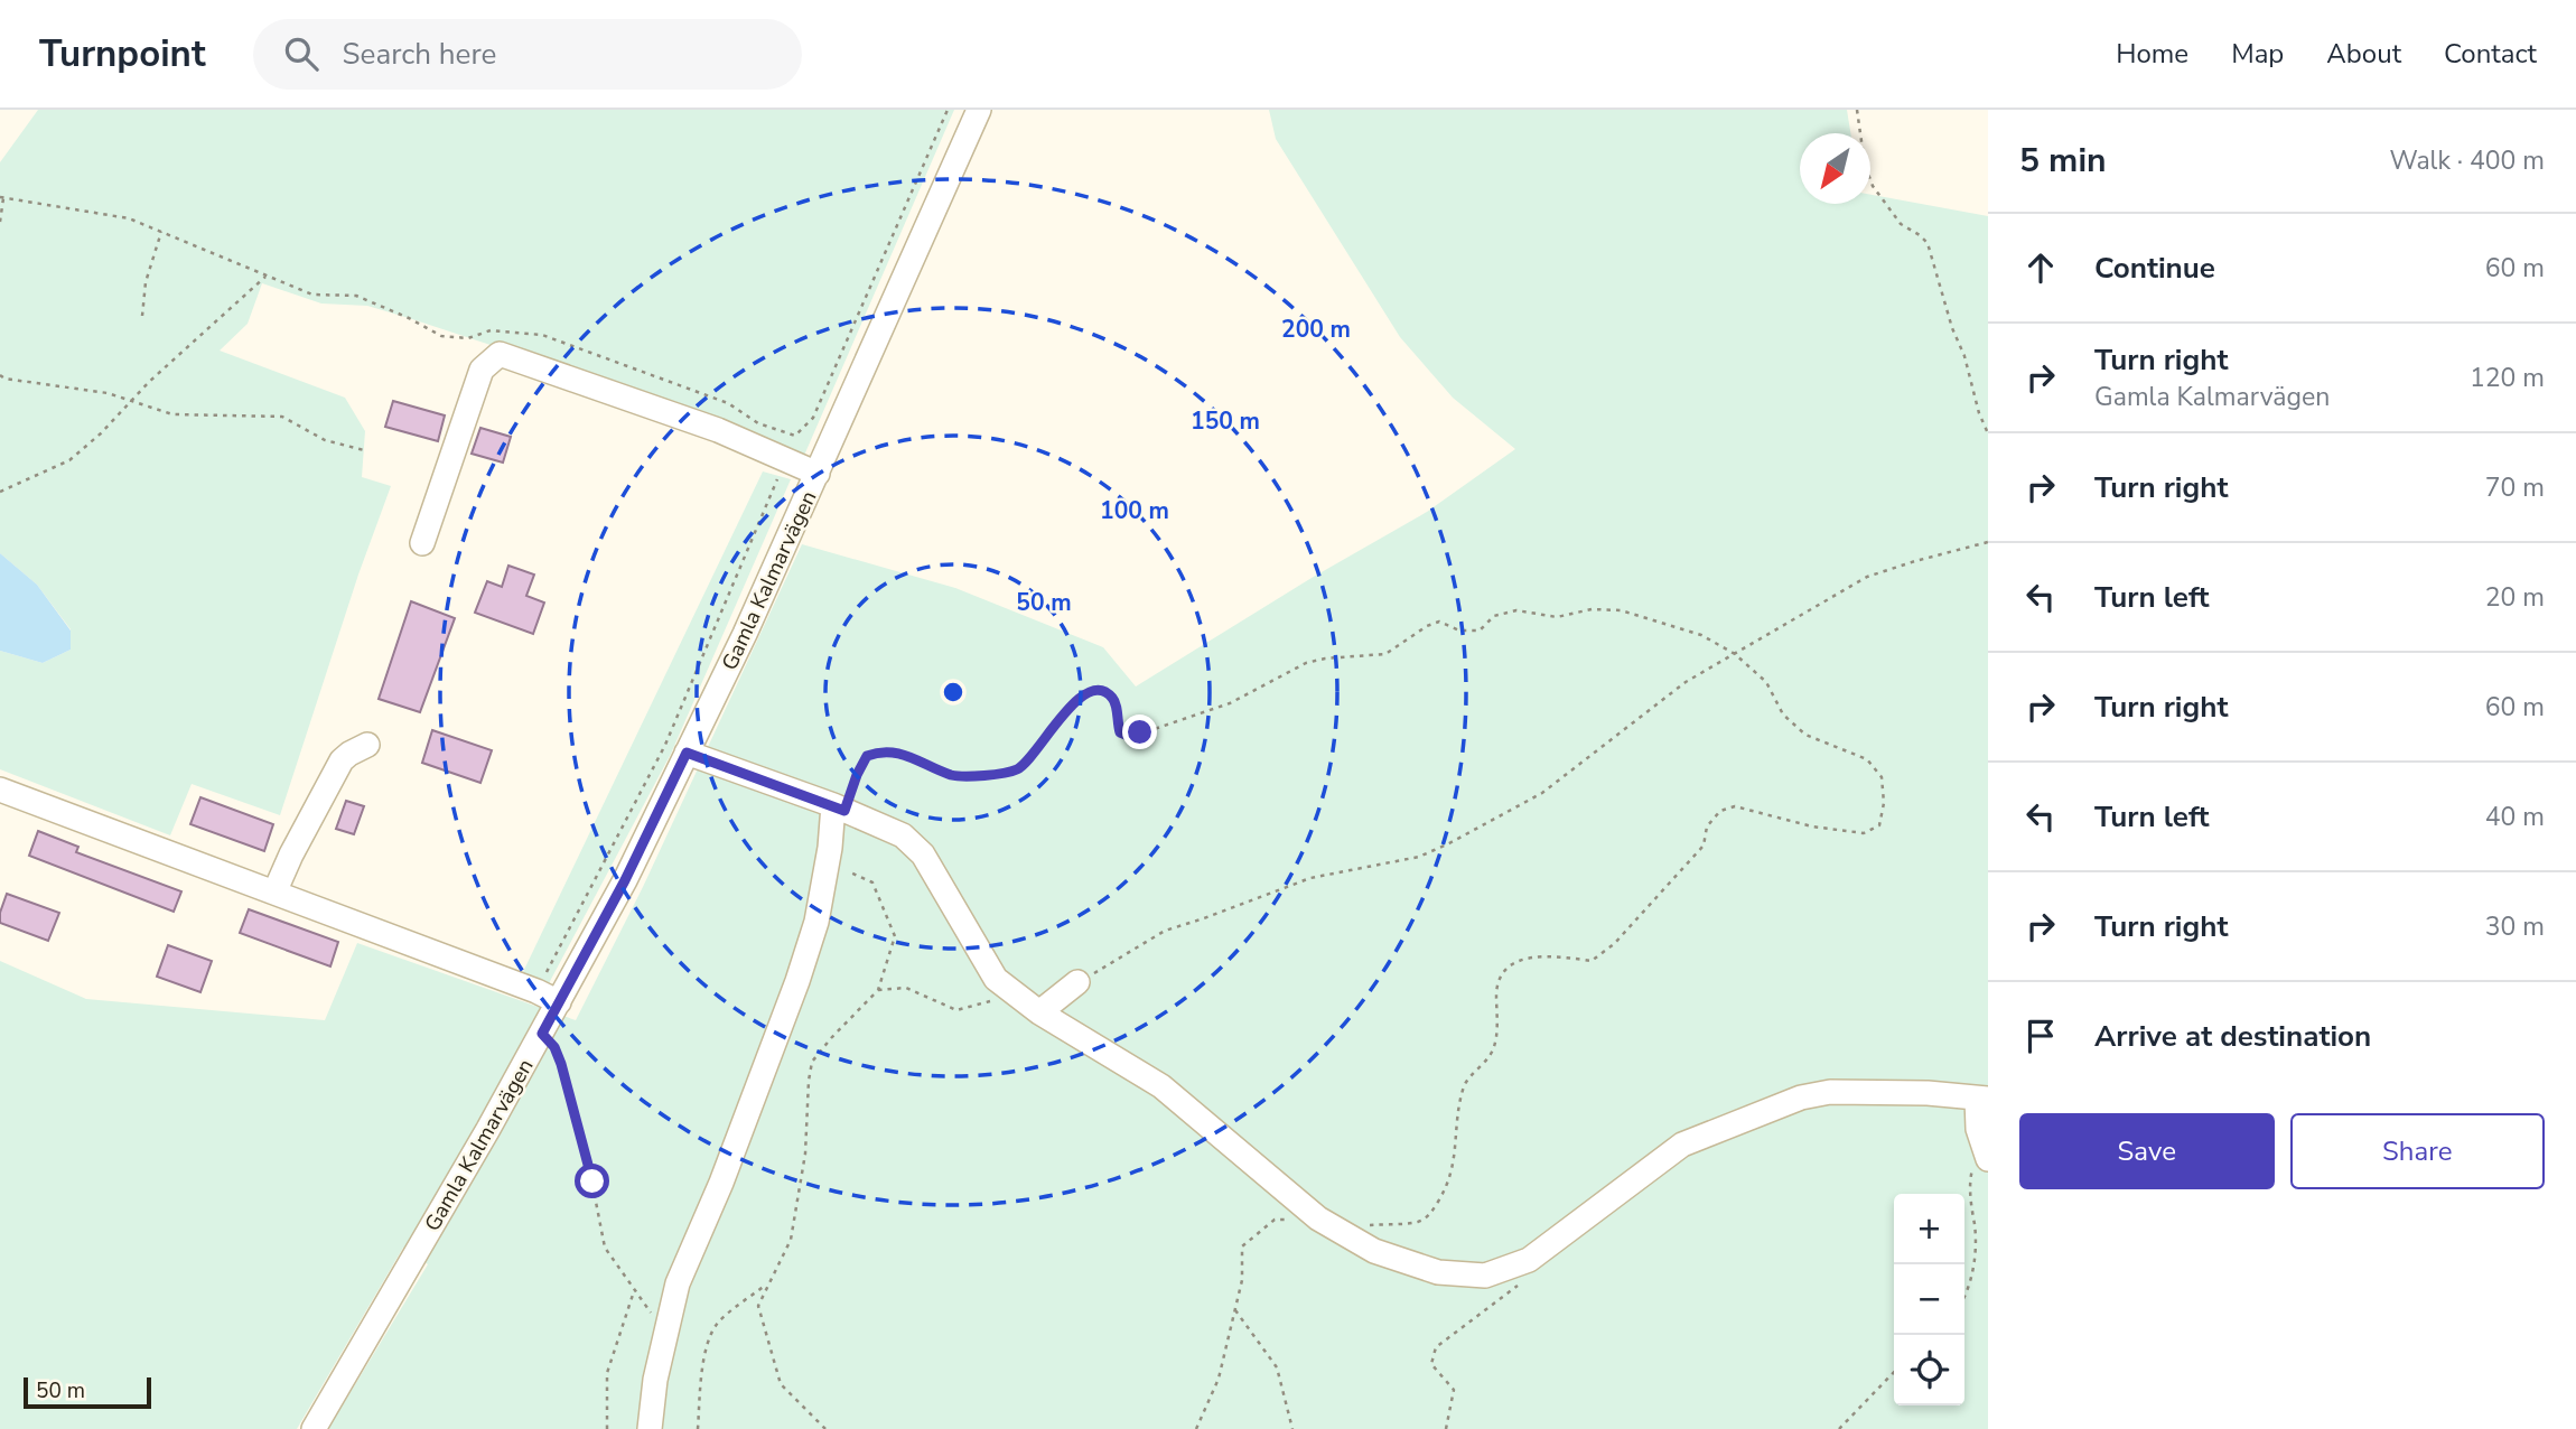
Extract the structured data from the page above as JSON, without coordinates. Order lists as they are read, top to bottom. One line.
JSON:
{"streets":{"street":["Gamla Kalmarvägen"]},"scale_bar":"50 m","north":"bottom left","page":{"header":"Turnpoint","search":"Search here","nav":["Home","Map","About","Contact"],"heading":["5 min","Walk · 400 m"],"list":[["Continue","60 m"],["Turn right","Gamla Kalmarvägen","120 m"],["Turn right","70 m"],["Turn left","20 m"],["Turn right","60 m"],["Turn left","40 m"],["Turn right","30 m"],"Arrive at destination"],"buttons":["Save","Share"],"map_buttons":["+","−"],"scale":"50 m"},"rings":["200 m","150 m","100 m","50 m"]}
